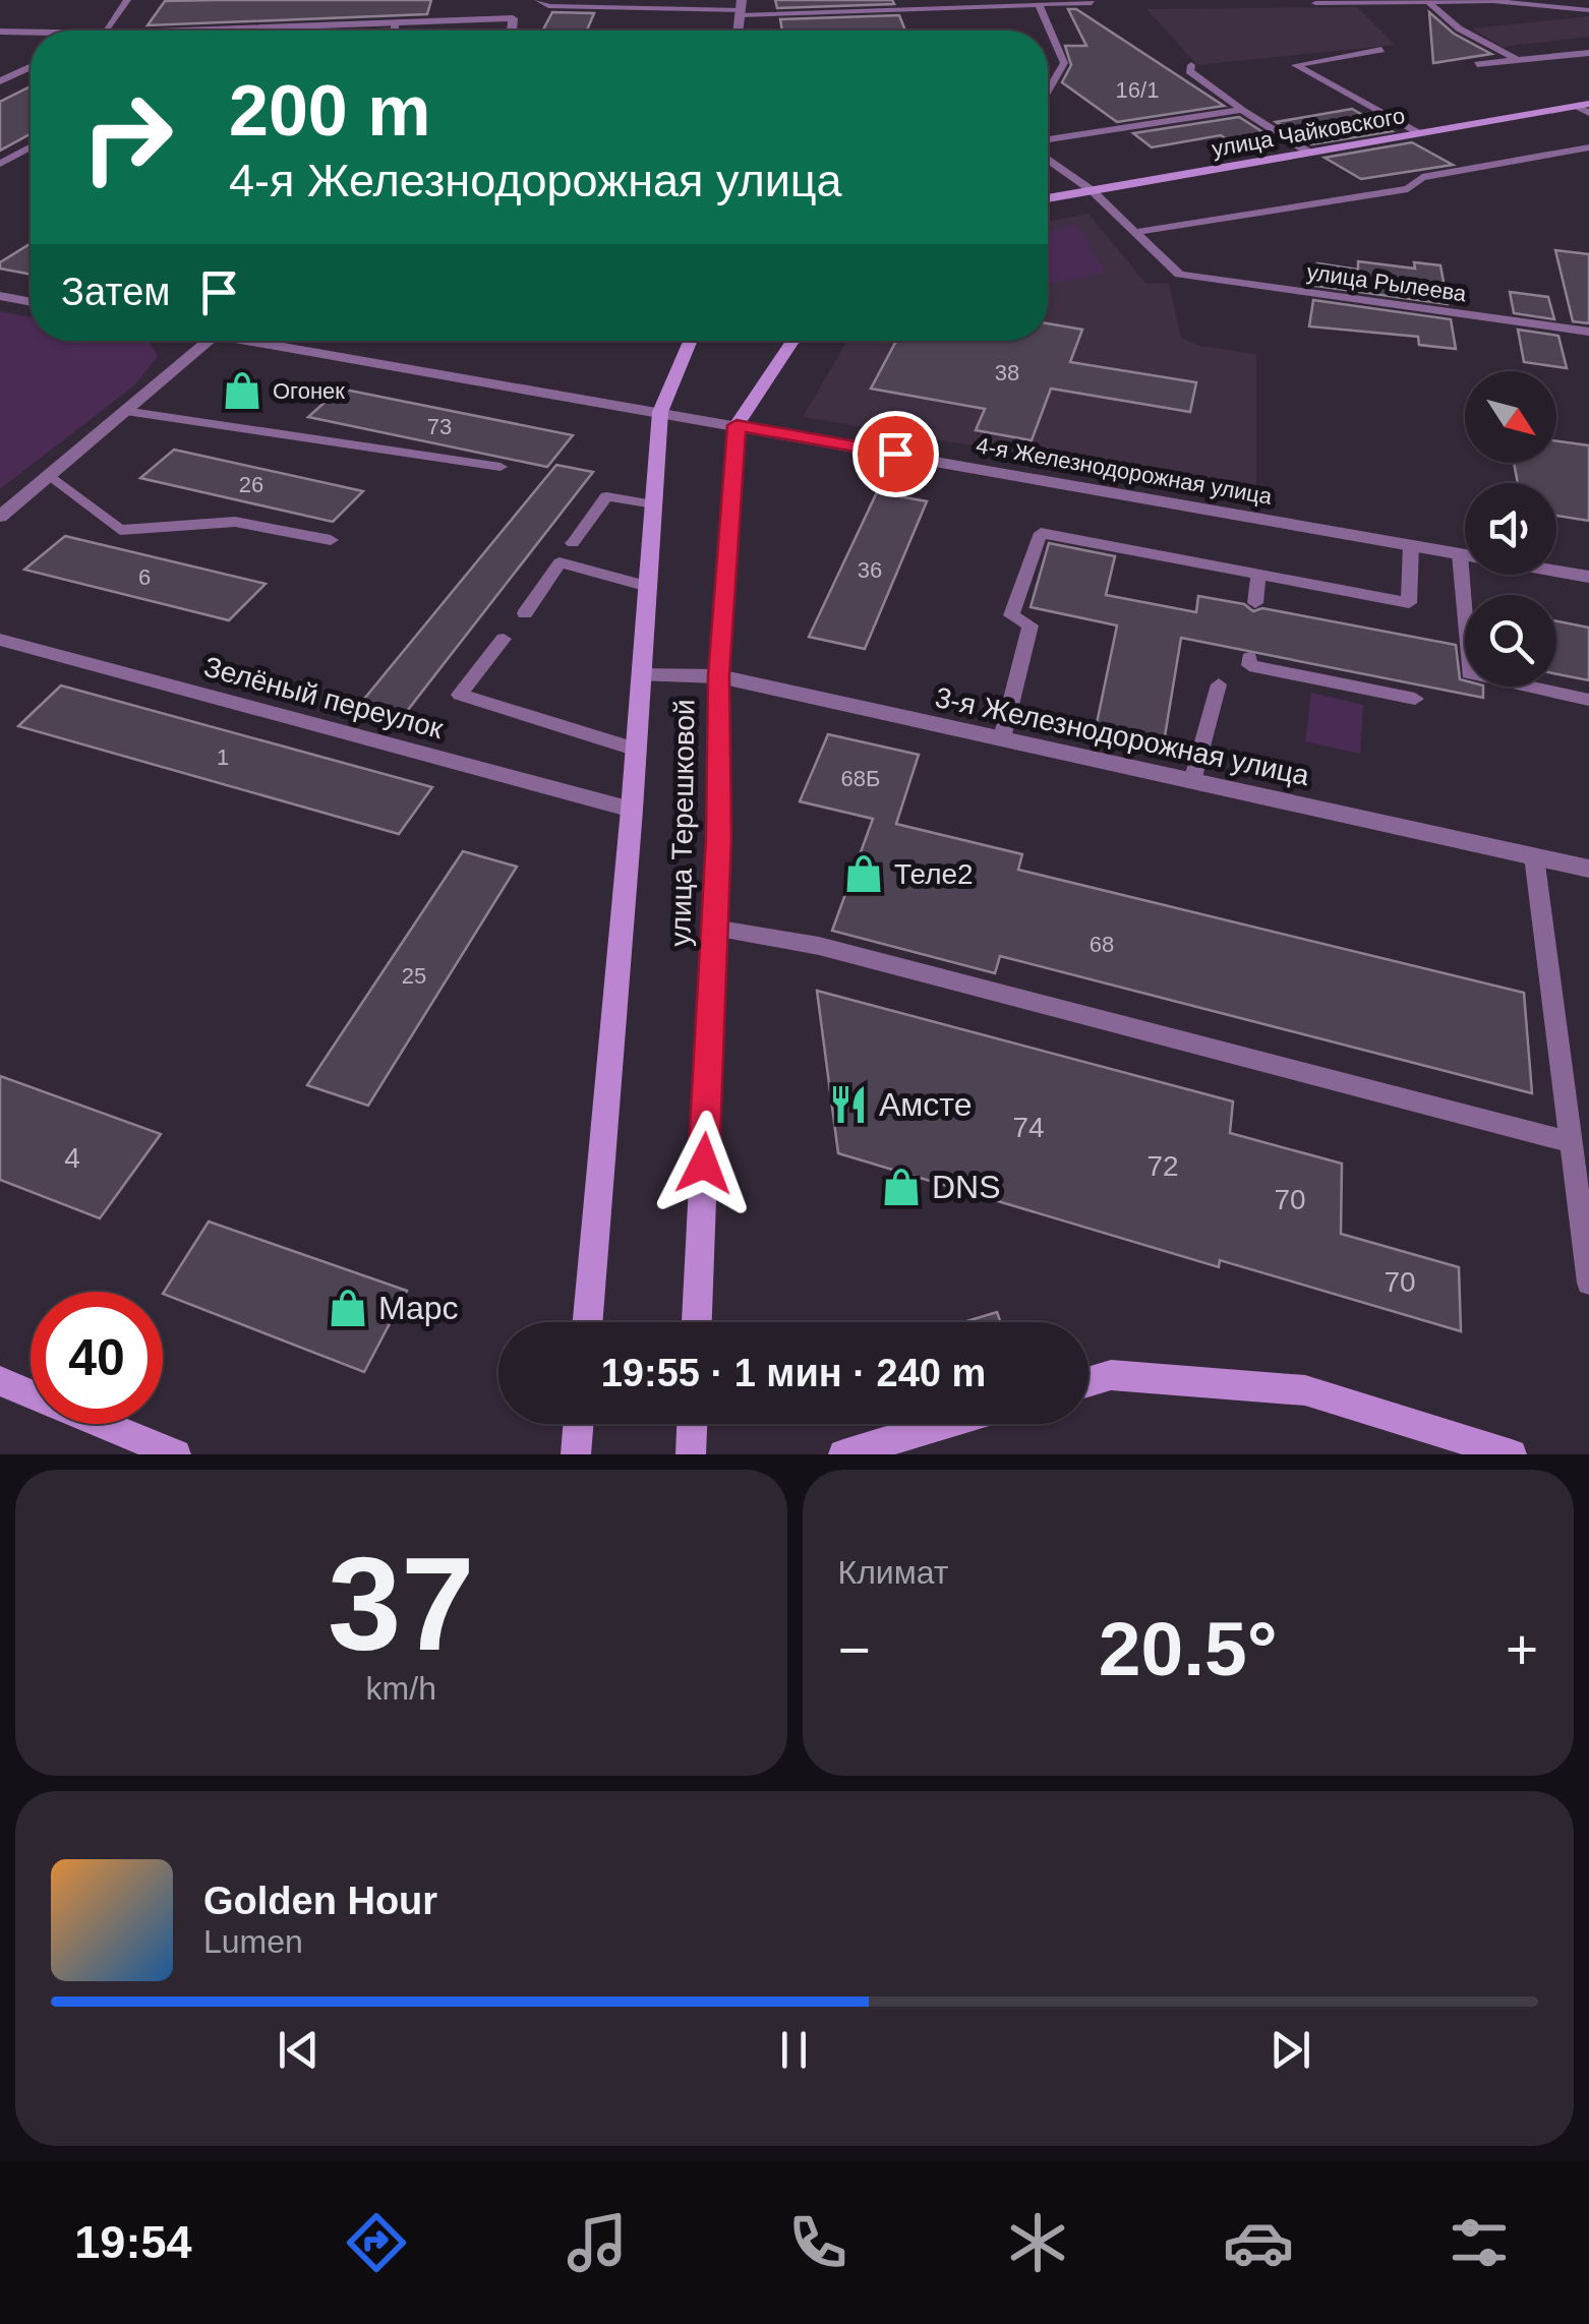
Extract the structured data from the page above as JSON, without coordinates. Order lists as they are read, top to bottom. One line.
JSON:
{"streets":{"street":["улица Чайковского","4-я Железнодорожная улица","Зелёный переулок","3-я Железнодорожная улица","улица Терешковой"],"lane":["улица Рылеева"]},"crossings":[["4-я Железнодорожная улица","улица Терешковой"],["Зелёный переулок","улица Терешковой"],["3-я Железнодорожная улица","улица Терешковой"]],"places":{"shop":["Огонек","Теле2","DNS","Марс"],"restaurant":["Амсте"]},"house_numbers":["16/1","38","73","26","36","6","1","68Б","68","25","74","4","72","70","70"],"north":"bottom right","page":{"turn":["200 m","4-я Железнодорожная улица"],"then":"Затем","limit":"40","trip":"19:55 · 1 мин · 240 m","tile":[["37","km/h"],"Климат"],"heat":["−","20.5°","+"],"song":["Golden Hour","Lumen"],"tabs":"19:54"}}
